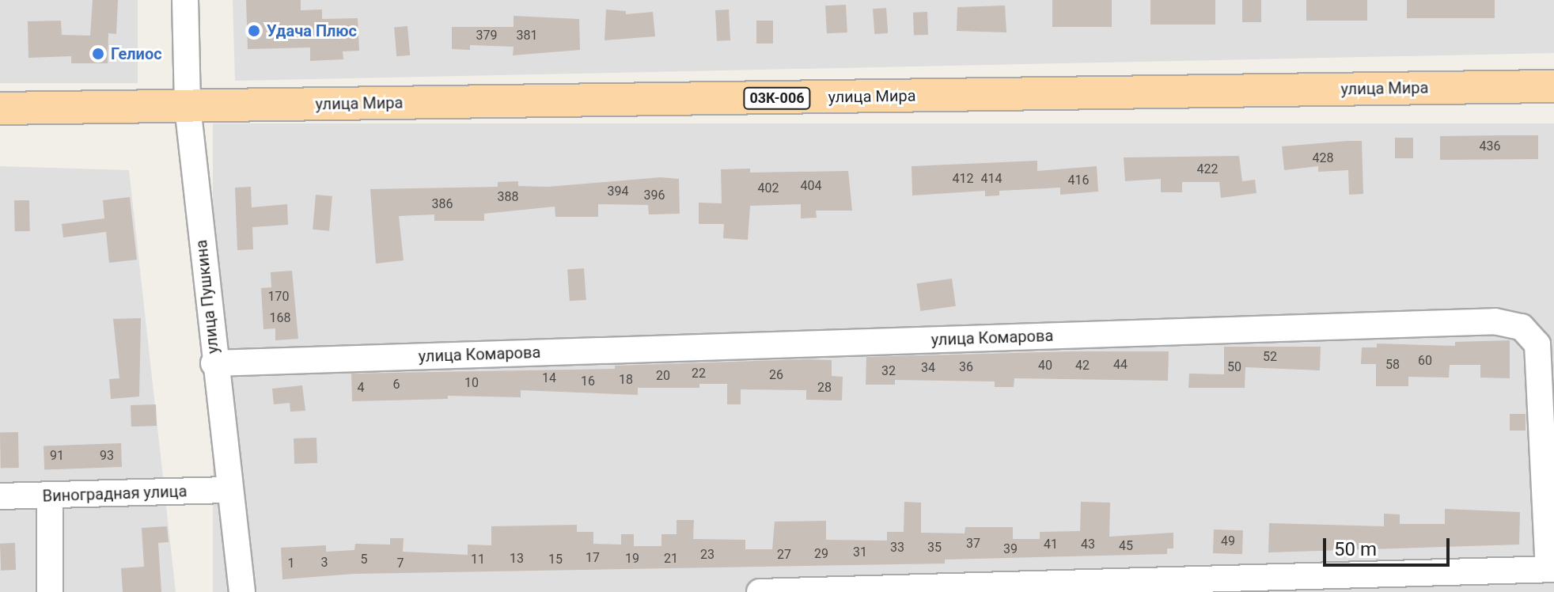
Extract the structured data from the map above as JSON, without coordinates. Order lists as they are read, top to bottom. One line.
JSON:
{"streets":{"main road":["улица Мира","03К-006"],"street":["улица Пушкина","улица Комарова","Виноградная улица"]},"crossings":[["улица Мира","улица Пушкина"],["улица Пушкина","улица Комарова"],["улица Пушкина","Виноградная улица"]],"places":["Удача Плюс","Гелиос"],"house_numbers":["379","381","436","428","422","412","414","416","404","402","394","396","388","386","170","168","52","60","44","58","40","42","36","50","34","32","22","26","20","14","18","16","10","6","4","28","91","93","49","37","41","43","45","33","35","39","31","29","23","27","17","13","19","21","5","11","15","3","1","7"],"scale_bar":"50 m"}
